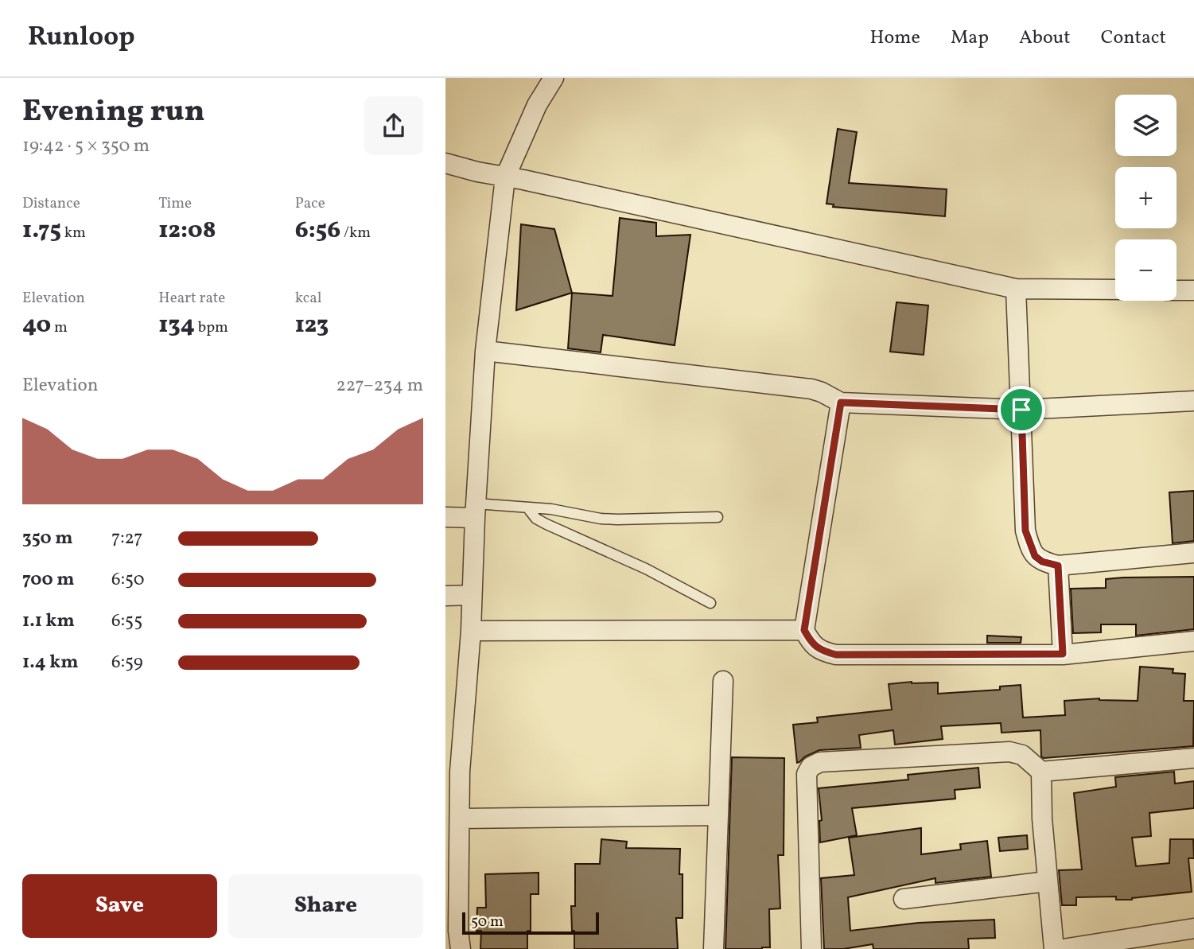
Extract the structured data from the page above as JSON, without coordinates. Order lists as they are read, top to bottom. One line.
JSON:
{"scale_bar":"50 m","page":{"header":"Runloop","nav":["Home","Map","About","Contact"],"heading":["Evening run","19:42 · 5 × 350 m"],"map_buttons":["+","−"],"stats":[["Distance","1.75 km"],["Time","12:08"],["Pace","6:56 /km"],["Elevation","40 m"],["Heart rate","134 bpm"],["kcal","123"]],"chart":["Elevation","227–234 m"],"list":[{"name":"350 m","note":"7:27"},{"name":"700 m","note":"6:50"},{"name":"1.1 km","note":"6:55"},{"name":"1.4 km","note":"6:59"}],"buttons":["Save","Share"],"scale":"50 m"}}
